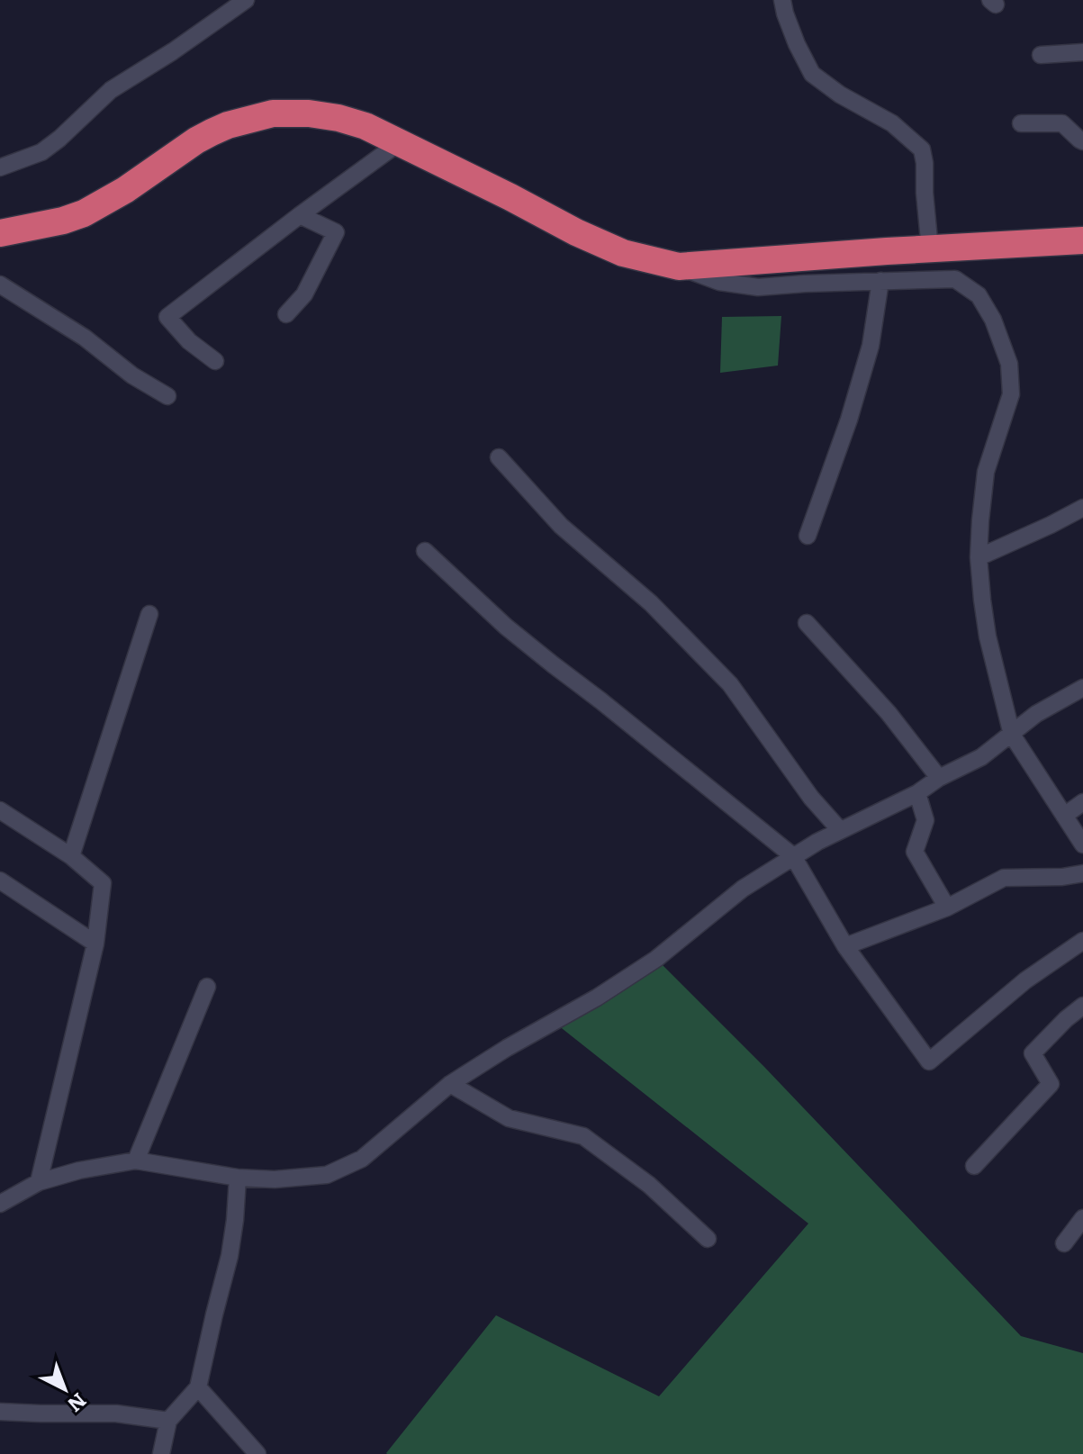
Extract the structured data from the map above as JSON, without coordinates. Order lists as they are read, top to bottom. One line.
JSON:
{"north":"bottom right"}
